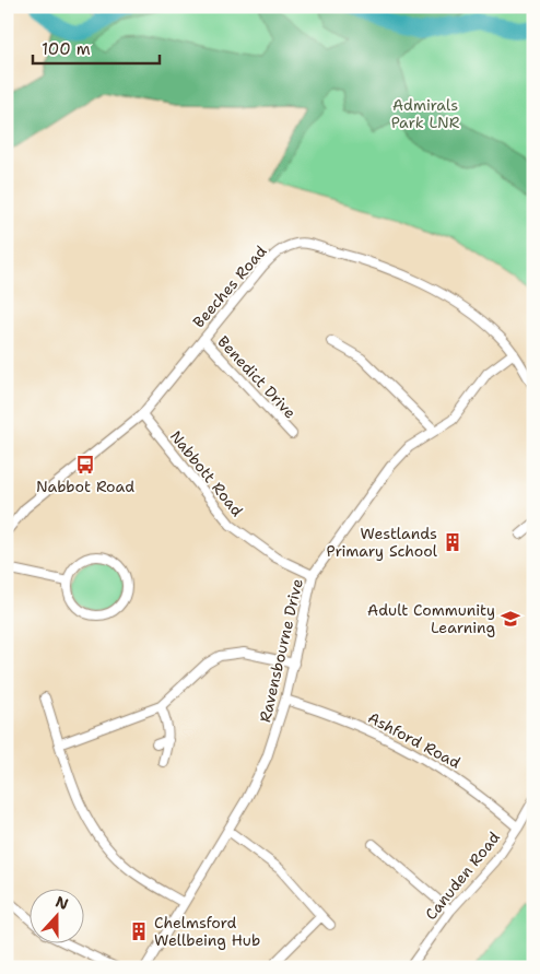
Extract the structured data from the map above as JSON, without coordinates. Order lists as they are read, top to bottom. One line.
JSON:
{"streets":{"street":["Beeches Road","Benedict Drive","Nabbott Road","Ravensbourne Drive","Ashford Road","Canuden Road"]},"crossings":[["Beeches Road","Benedict Drive"],["Beeches Road","Nabbott Road"],["Beeches Road","Ravensbourne Drive"],["Nabbott Road","Ravensbourne Drive"],["Ravensbourne Drive","Ashford Road"],["Ashford Road","Canuden Road"]],"parks":["Admirals Park LNR"],"places":{"bus stop":["Nabbot Road"],"building":["Westlands Primary School","Chelmsford Wellbeing Hub"],"school or university":["Adult Community Learning"]},"scale_bar":"100 m","north":"top"}
